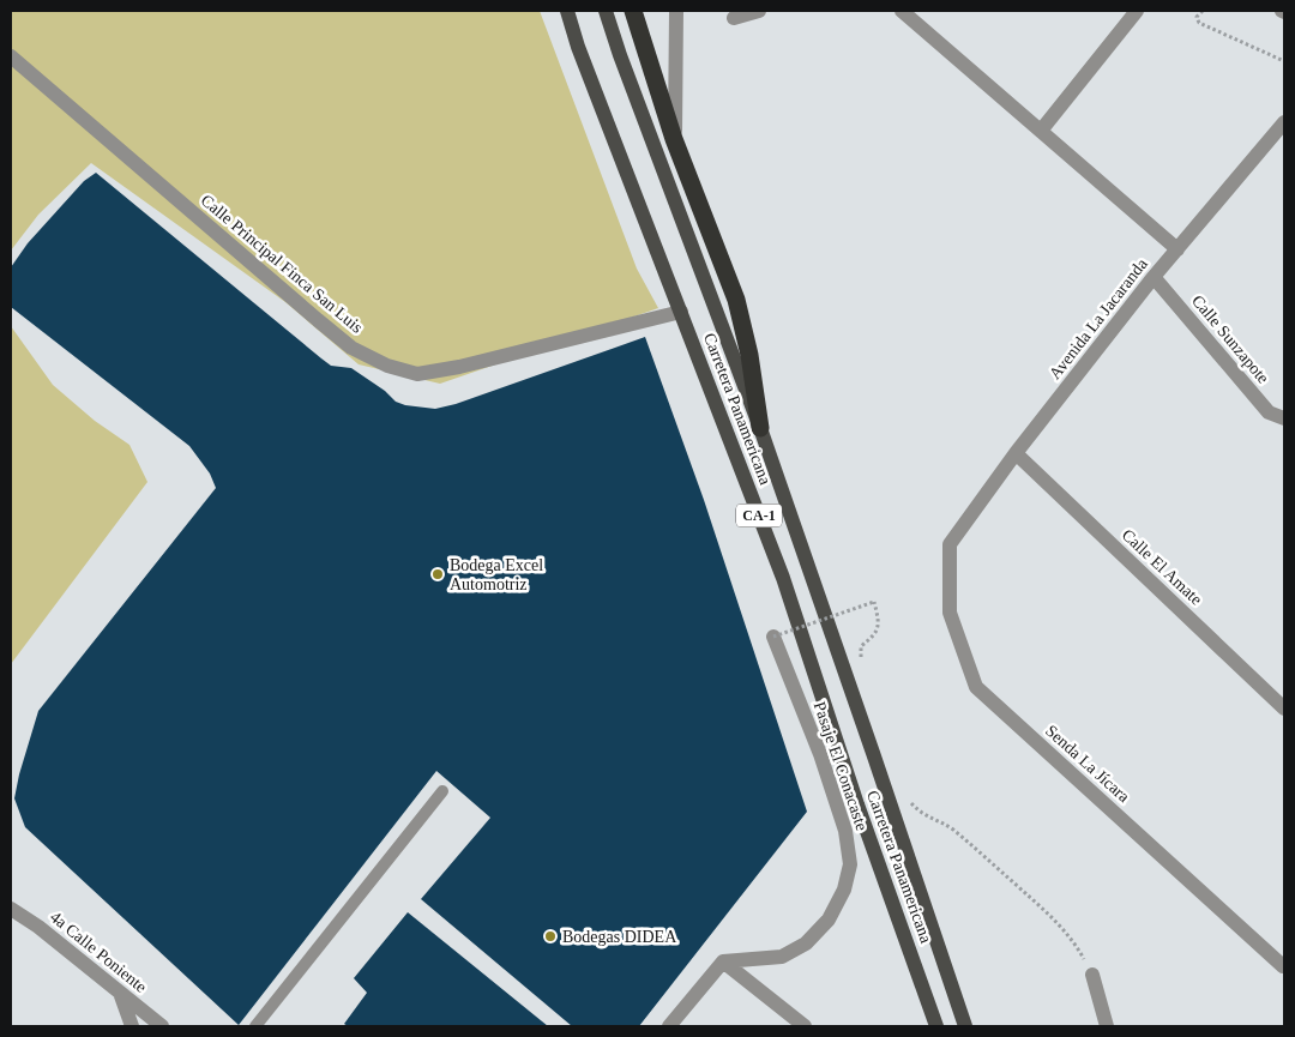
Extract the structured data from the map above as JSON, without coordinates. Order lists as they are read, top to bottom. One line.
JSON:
{"streets":{"main road":["Carretera Panamericana","CA-1"],"street":["Calle Principal Finca San Luis","Avenida La Jacaranda","Calle Sunzapote","Calle El Amate","Senda La Jícara","Pasaje El Conacaste","4a Calle Poniente"]},"crossings":[["Calle Principal Finca San Luis","Carretera Panamericana"],["Avenida La Jacaranda","Calle Sunzapote"],["Avenida La Jacaranda","Calle El Amate"],["Avenida La Jacaranda","Senda La Jícara"]],"places":["Bodega Excel Automotriz","Bodegas DIDEA"]}
